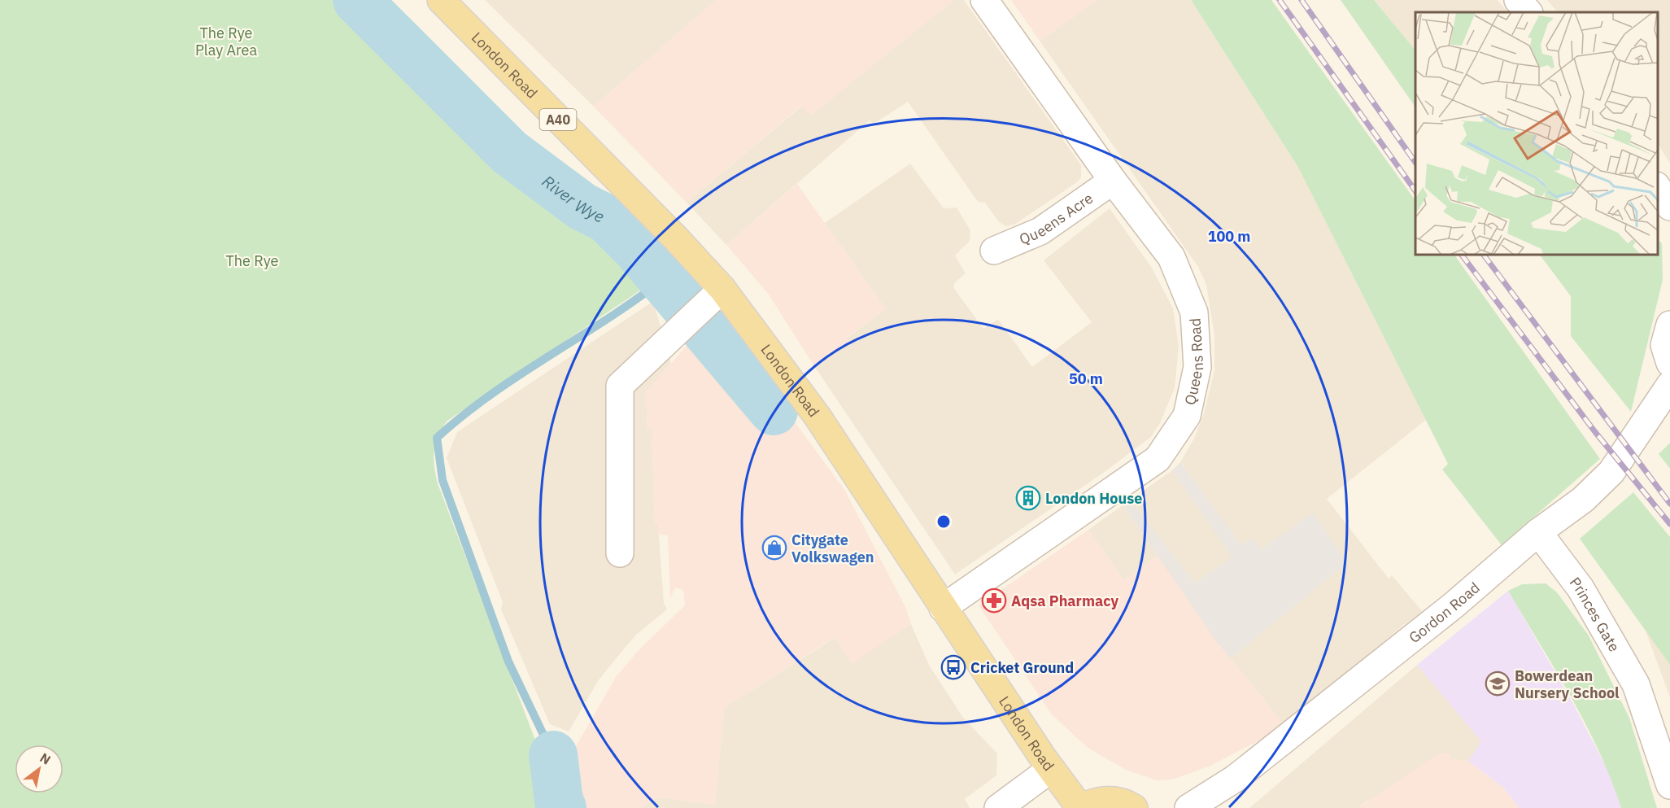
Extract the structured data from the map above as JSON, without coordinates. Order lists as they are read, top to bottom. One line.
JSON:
{"streets":{"main road":["London Road","A40"],"street":["Queens Acre","Queens Road","Gordon Road","Princes Gate"]},"crossings":[["London Road","Queens Road"],["Queens Acre","Queens Road"],["Gordon Road","Princes Gate"]],"water":["River Wye"],"parks":["The Rye Play Area","The Rye"],"places":{"building":["London House"],"shop":["Citygate Volkswagen"],"pharmacy":["Aqsa Pharmacy"],"bus stop":["Cricket Ground"],"school or university":["Bowerdean Nursery School"]},"north":"top right","rings":["100 m","50 m"]}
